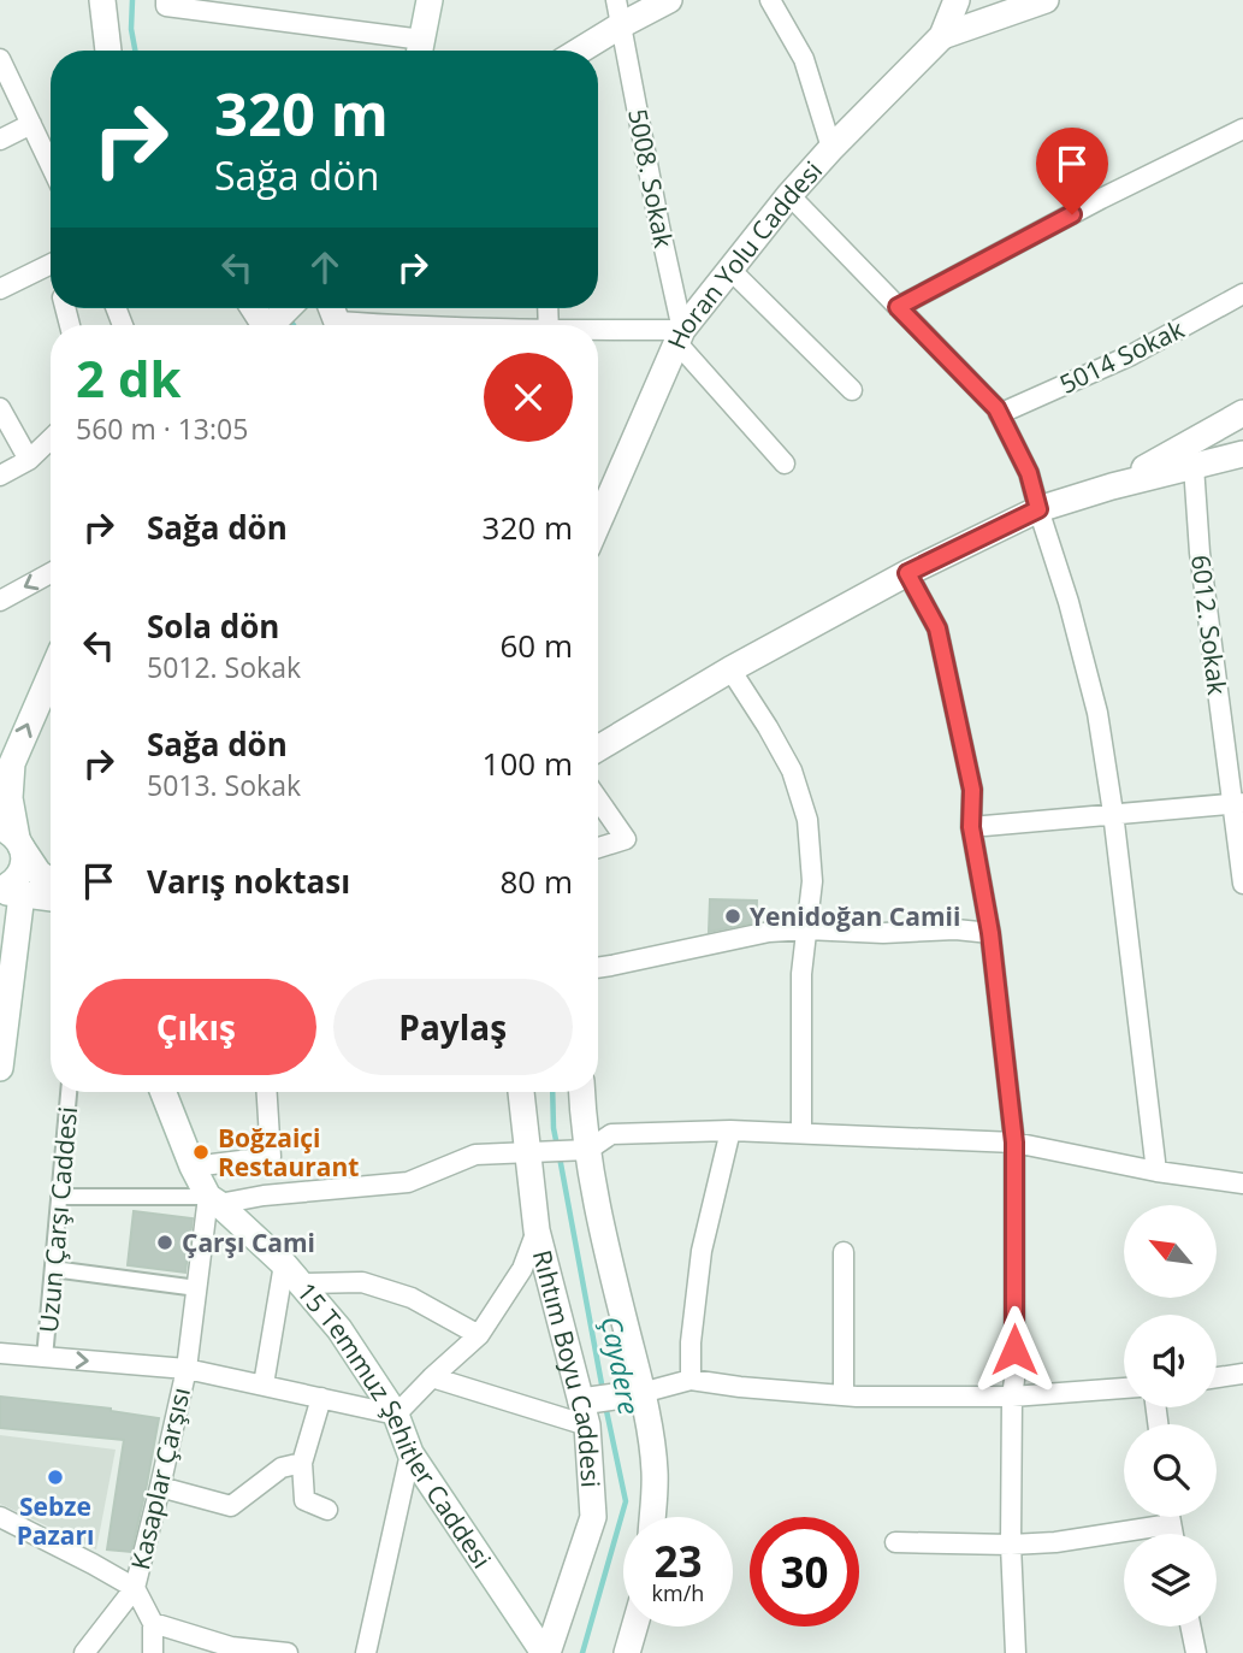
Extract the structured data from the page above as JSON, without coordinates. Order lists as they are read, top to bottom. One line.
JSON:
{"streets":{"street":["5008. Sokak","Horan Yolu Caddesi","5014 Sokak","6012. Sokak","Uzun Çarşı Caddesi","Rıhtım Boyu Caddesi","15 Temmuz Şehitler Caddesi","Kasaplar Çarşısı"]},"crossings":[["5008. Sokak","Horan Yolu Caddesi"],["Rıhtım Boyu Caddesi","15 Temmuz Şehitler Caddesi"],["15 Temmuz Şehitler Caddesi","Kasaplar Çarşısı"]],"water":["Çaydere"],"places":["Yenidoğan Camii","Boğzaiçi Restaurant","Çarşı Cami","Sebze Pazarı"],"north":"top left","page":{"turn":["320 m","Sağa dön"],"heading":["2 dk","560 m · 13:05"],"list":[{"name":"Sağa dön","value":"320 m"},{"name":"Sola dön","note":"5012. Sokak","value":"60 m"},{"name":"Sağa dön","note":"5013. Sokak","value":"100 m"},{"name":"Varış noktası","value":"80 m"}],"buttons":["Çıkış","Paylaş"],"speed":"23 km/h","limit":"30"}}
